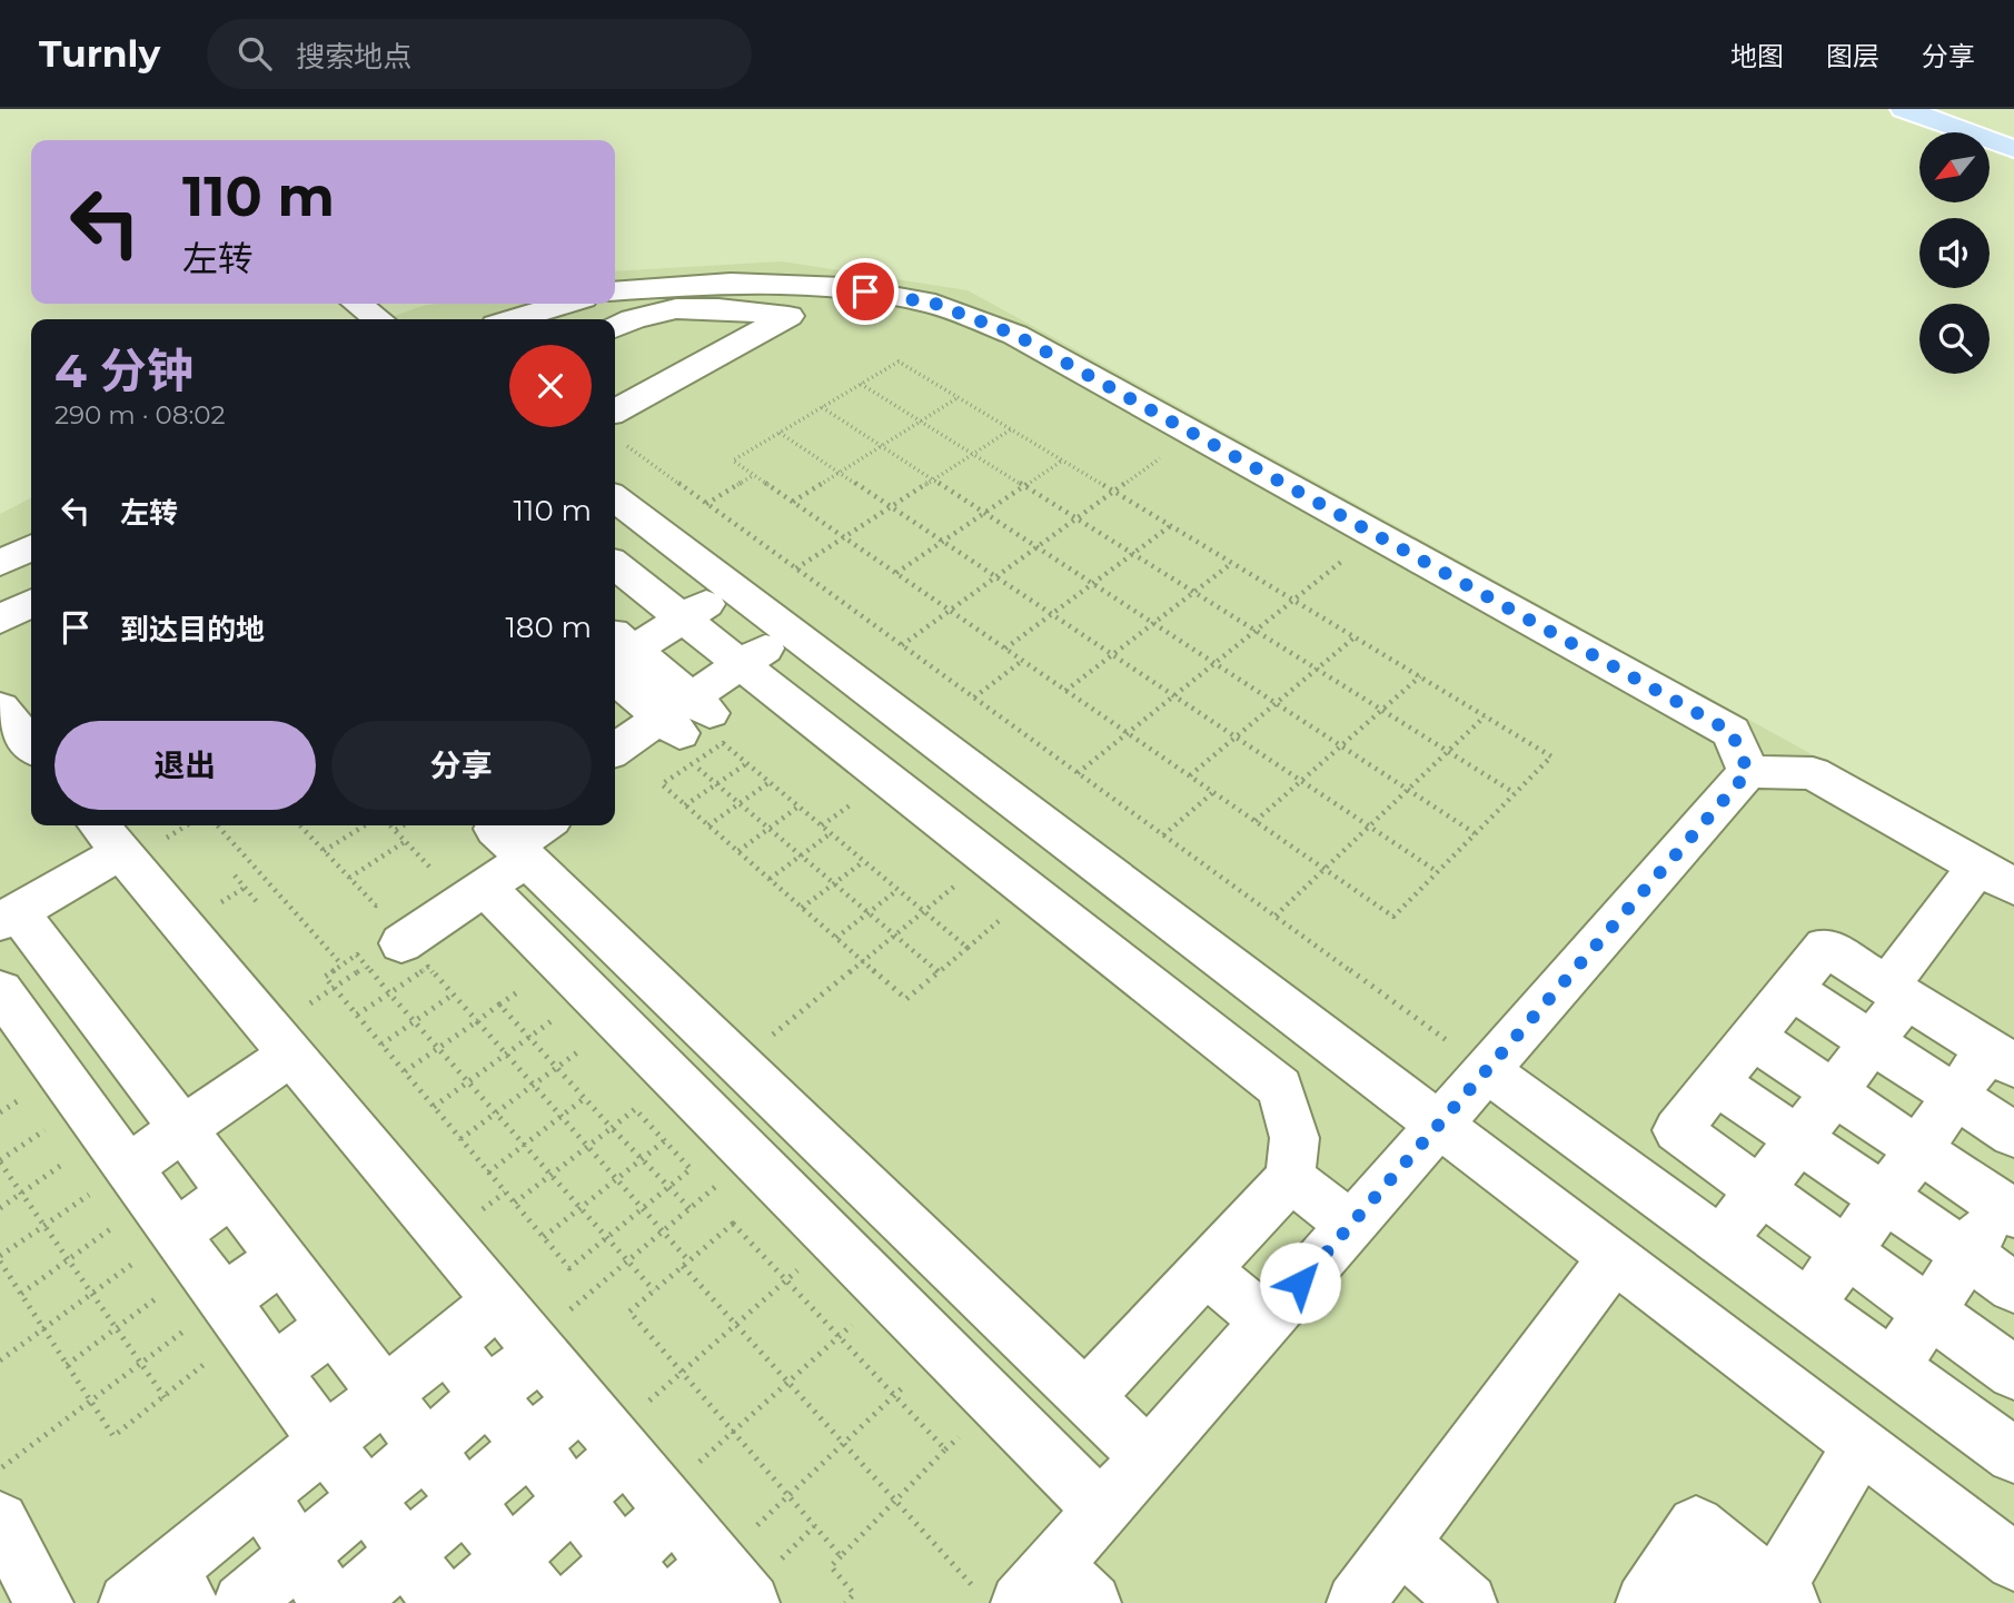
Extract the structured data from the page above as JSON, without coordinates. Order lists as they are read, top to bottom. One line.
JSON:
{"north":"bottom left","page":{"header":"Turnly","search":"搜索地点","nav":["地图","图层","分享"],"turn":["110 m","左转"],"heading":["4 分钟","290 m · 08:02"],"list":[{"name":"左转","value":"110 m"},{"name":"到达目的地","value":"180 m"}],"buttons":["退出","分享"]}}
